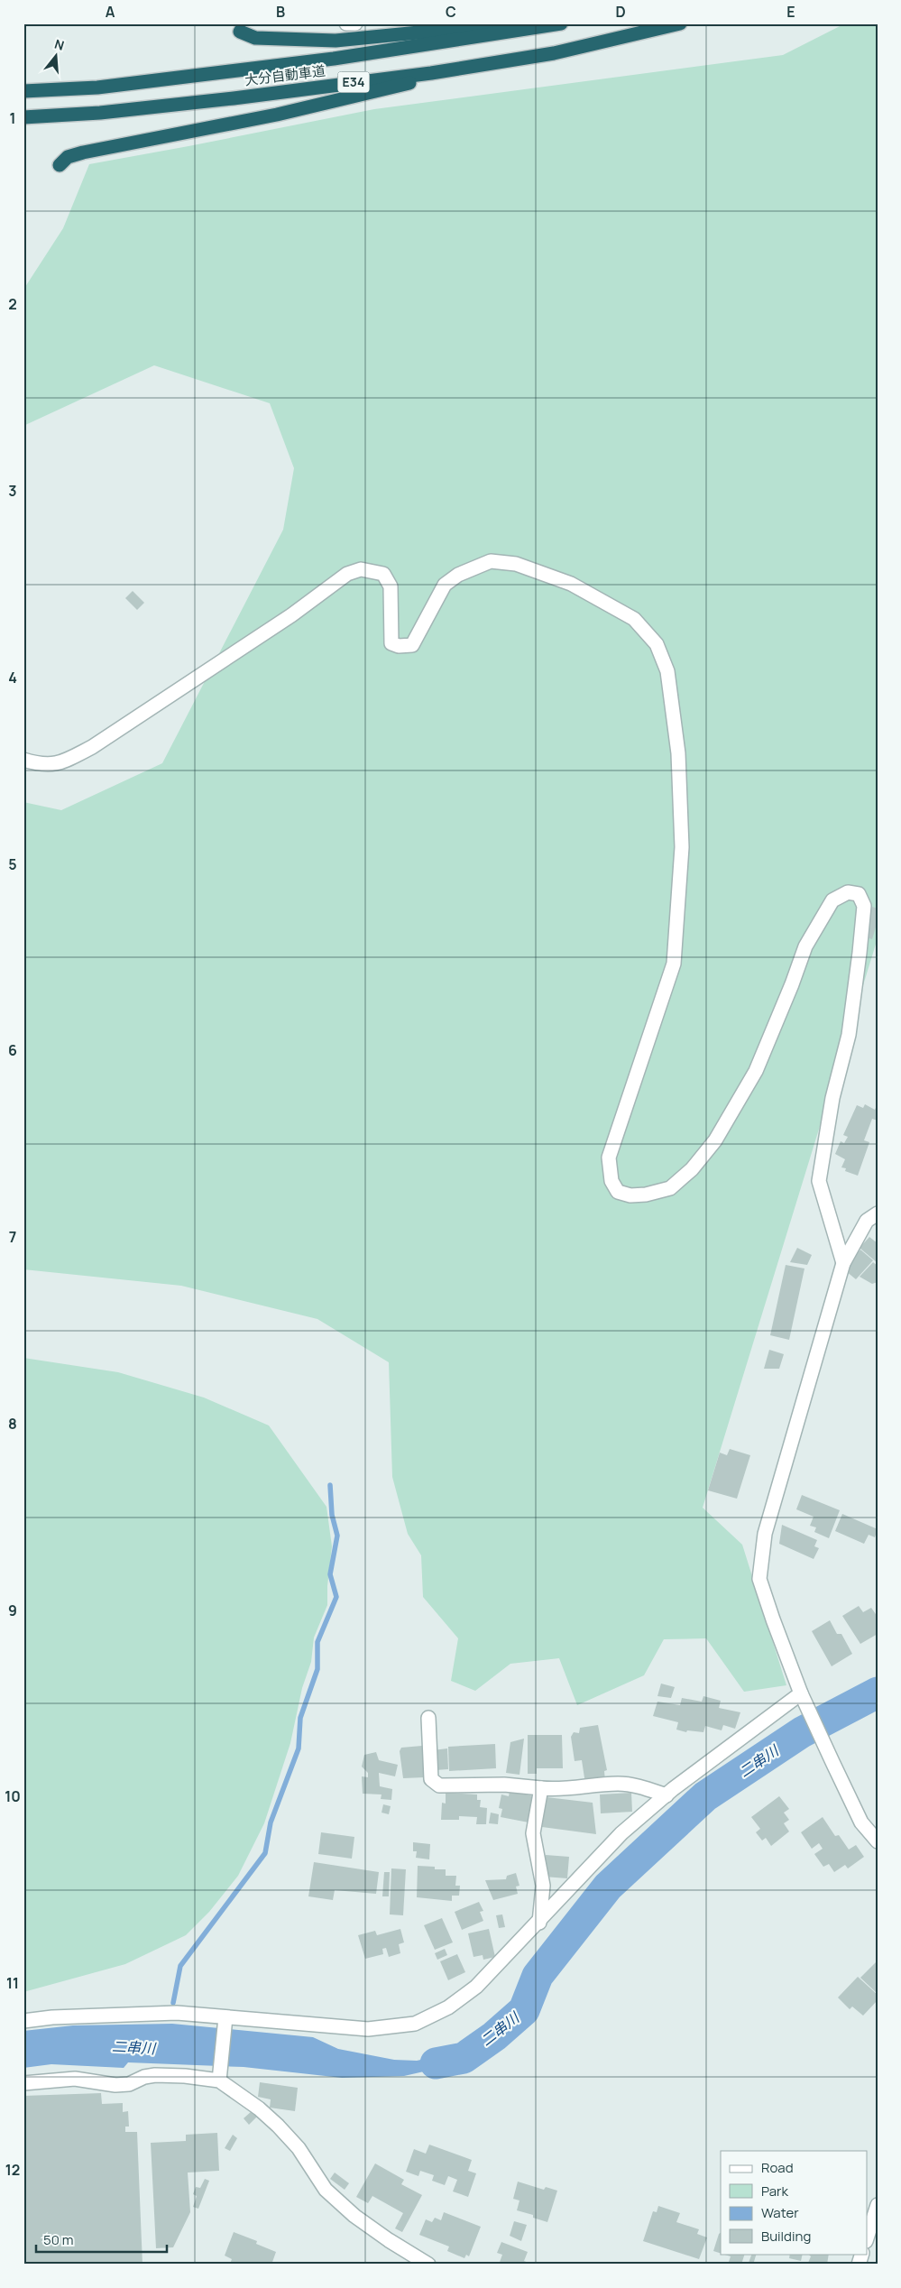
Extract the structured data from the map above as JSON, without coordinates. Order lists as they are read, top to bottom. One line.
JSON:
{"streets":{"highway":["大分自動車道","E34"]},"water":["二串川"],"legend":["Road","Park","Water","Building"],"scale_bar":"50 m","north":"top","grid":{"columns":["A","B","C","D","E"],"rows":["1","2","3","4","5","6","7","8","9","10","11","12"]}}
